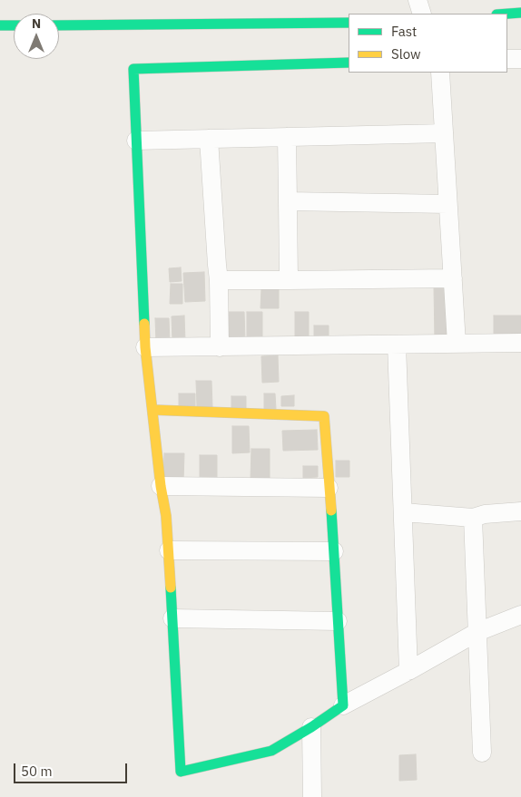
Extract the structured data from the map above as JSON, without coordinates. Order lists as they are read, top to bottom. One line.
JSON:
{"legend":["Fast","Slow"],"scale_bar":"50 m","north":"top"}
